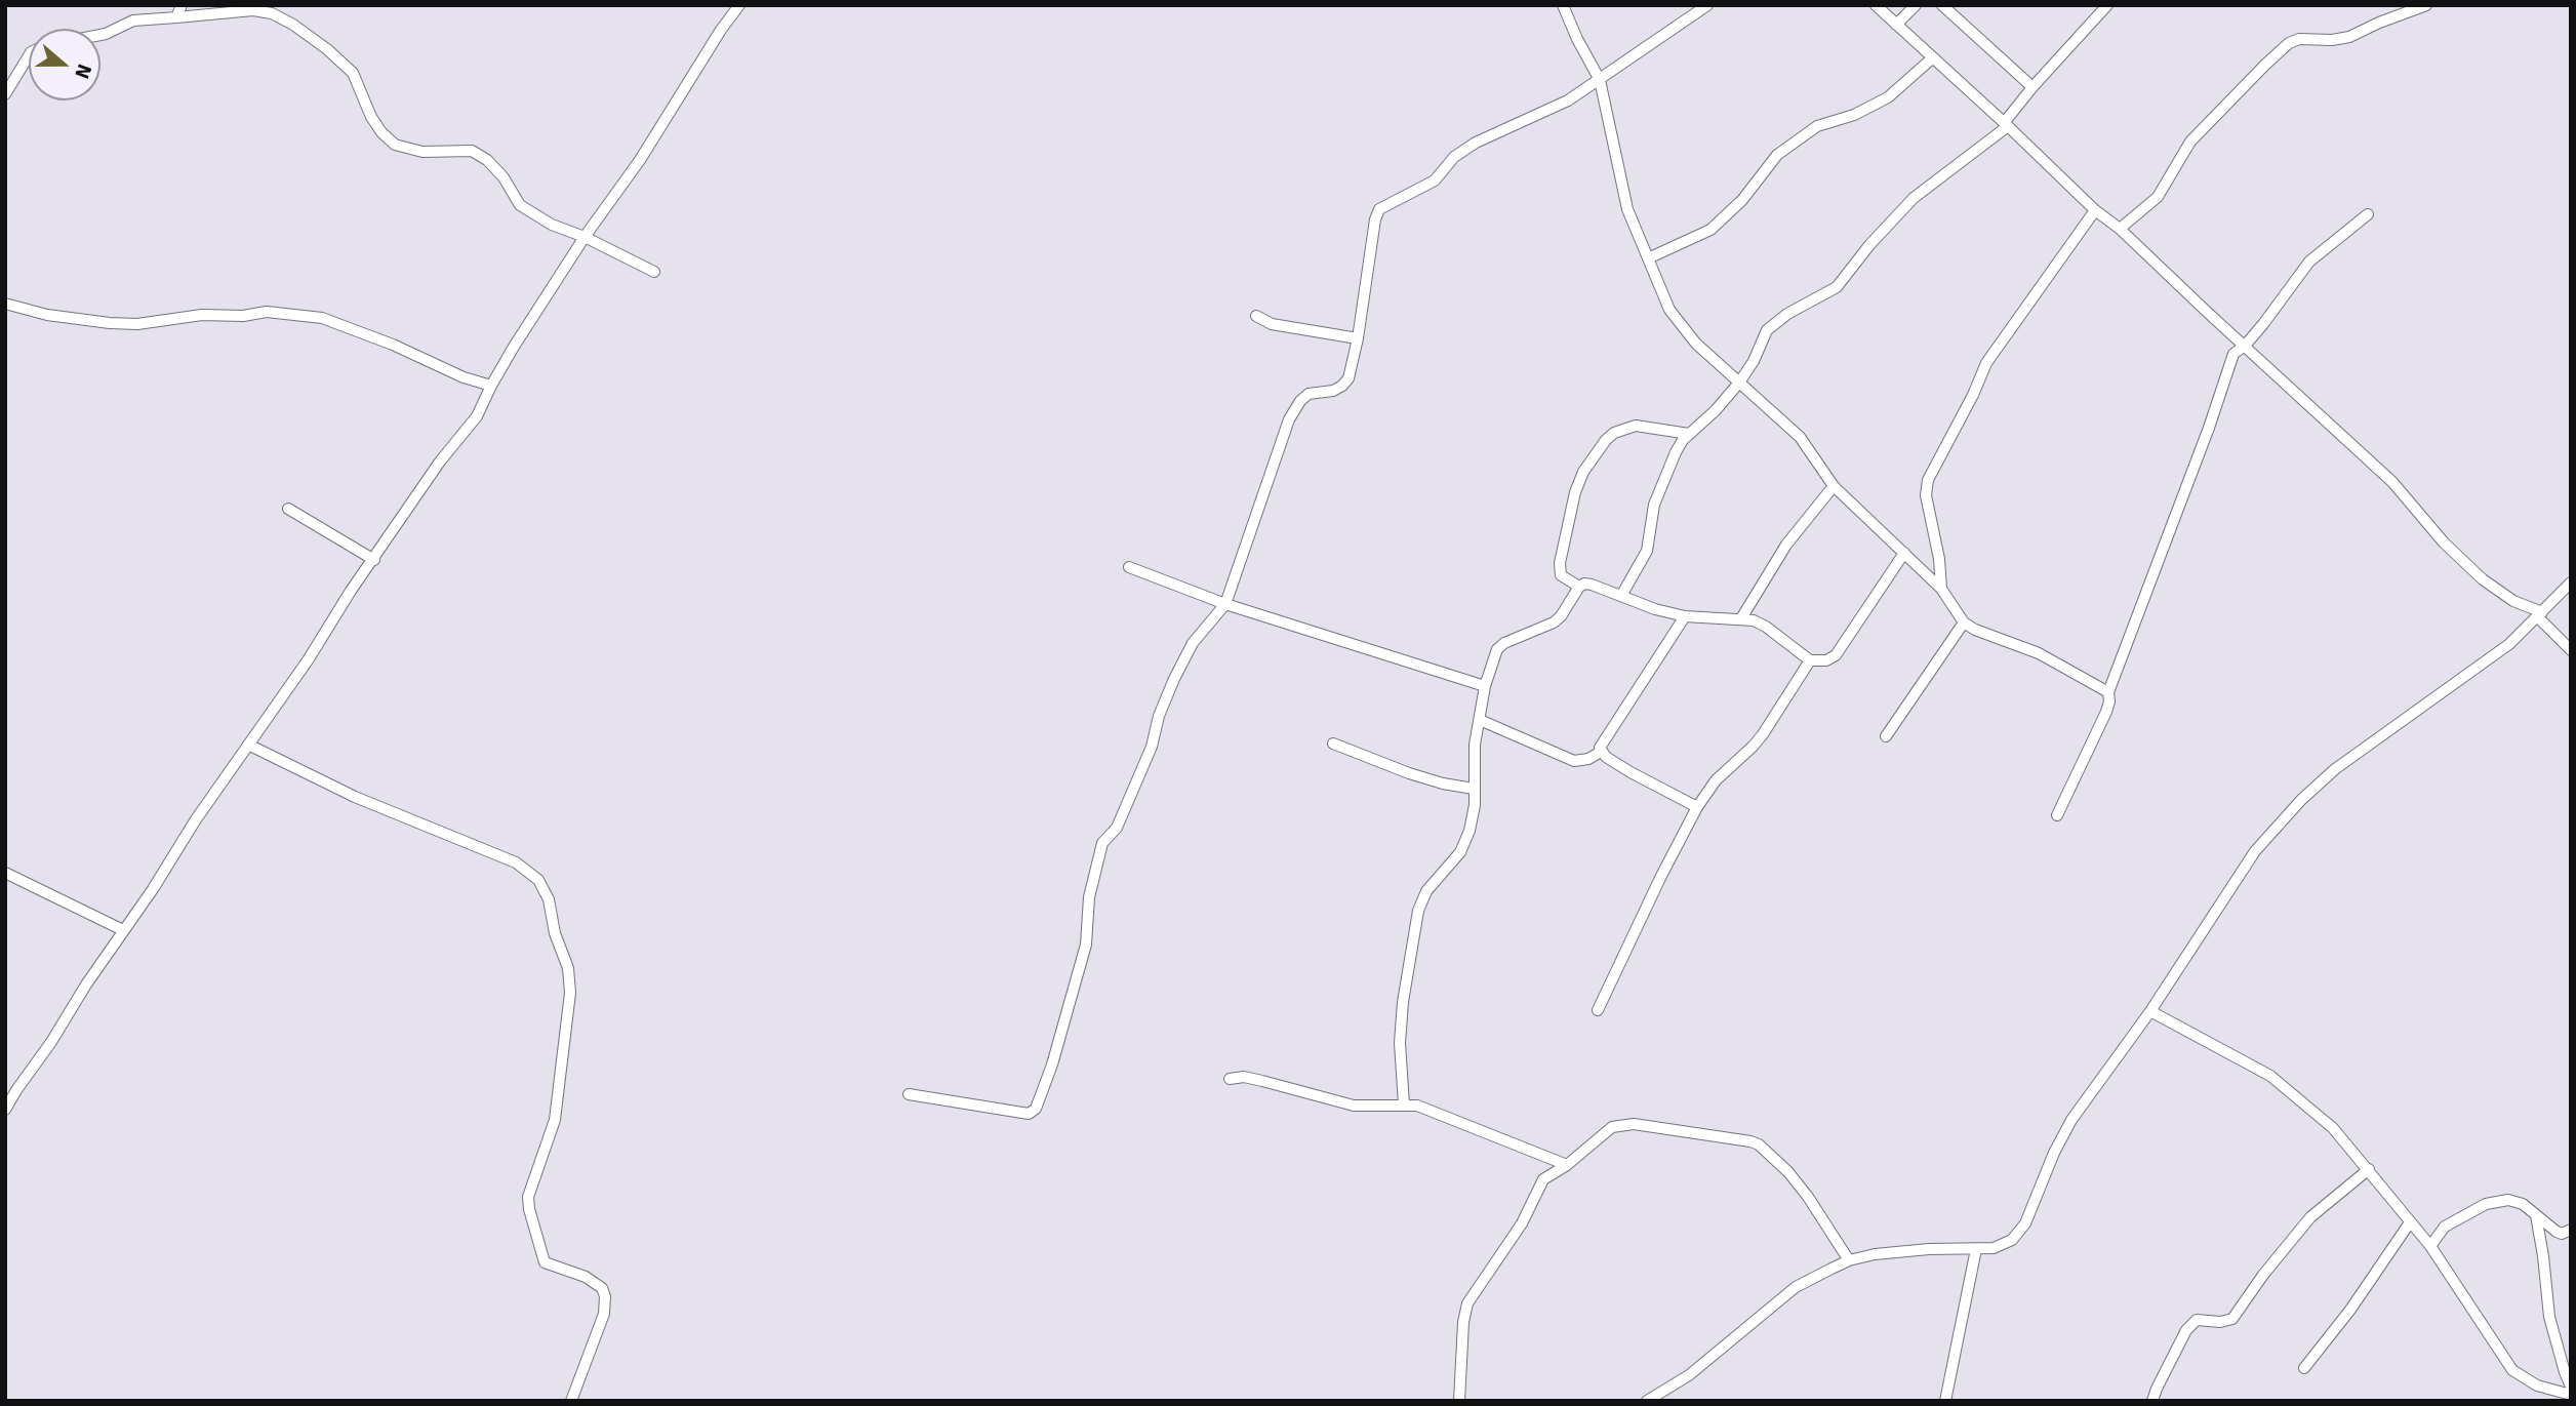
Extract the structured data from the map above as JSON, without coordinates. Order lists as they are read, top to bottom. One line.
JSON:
{"north":"right"}
